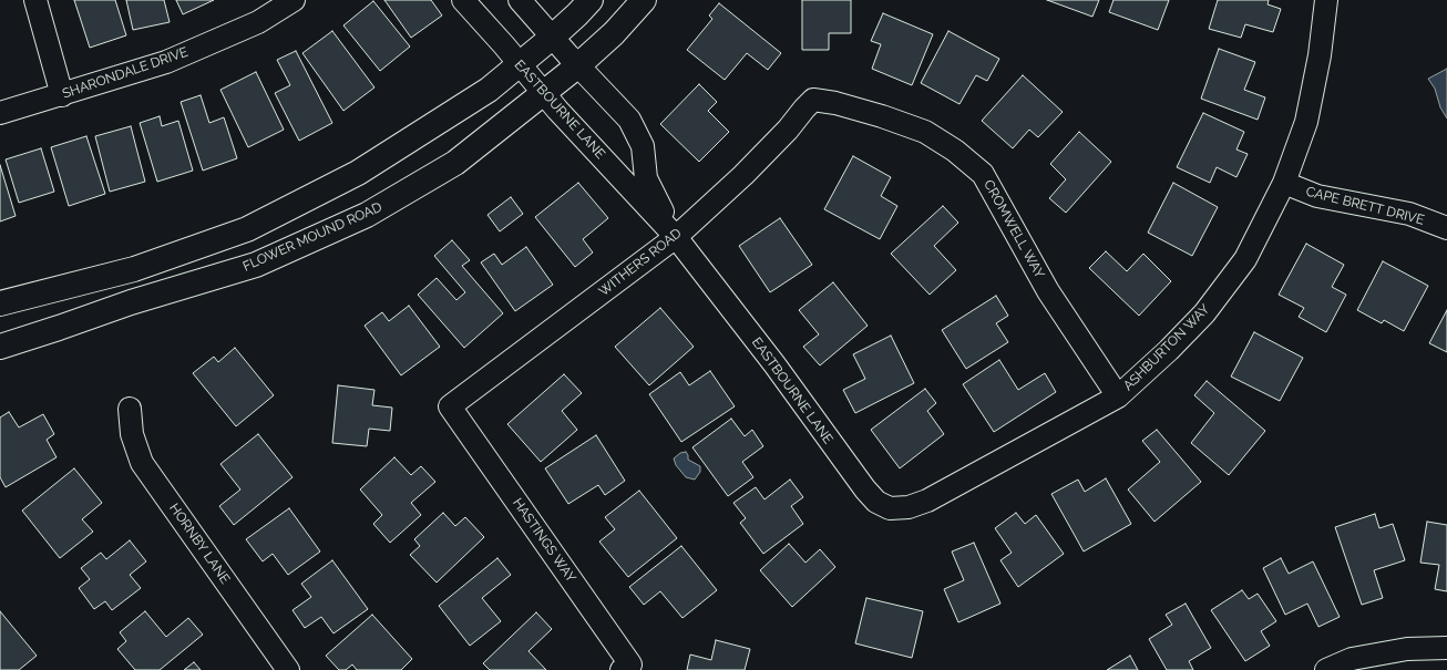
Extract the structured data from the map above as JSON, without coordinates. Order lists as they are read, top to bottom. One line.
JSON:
{"streets":{"main road":["FLOWER MOUND ROAD"],"street":["SHARONDALE DRIVE","EASTBOURNE LANE","CAPE BRETT DRIVE","CROMWELL WAY","WITHERS ROAD","ASHBURTON WAY","HASTINGS WAY","HORNBY LANE"]},"crossings":[["EASTBOURNE LANE","FLOWER MOUND ROAD"],["EASTBOURNE LANE","WITHERS ROAD"],["EASTBOURNE LANE","ASHBURTON WAY"],["CAPE BRETT DRIVE","ASHBURTON WAY"],["CROMWELL WAY","WITHERS ROAD"],["CROMWELL WAY","ASHBURTON WAY"],["WITHERS ROAD","HASTINGS WAY"]]}
